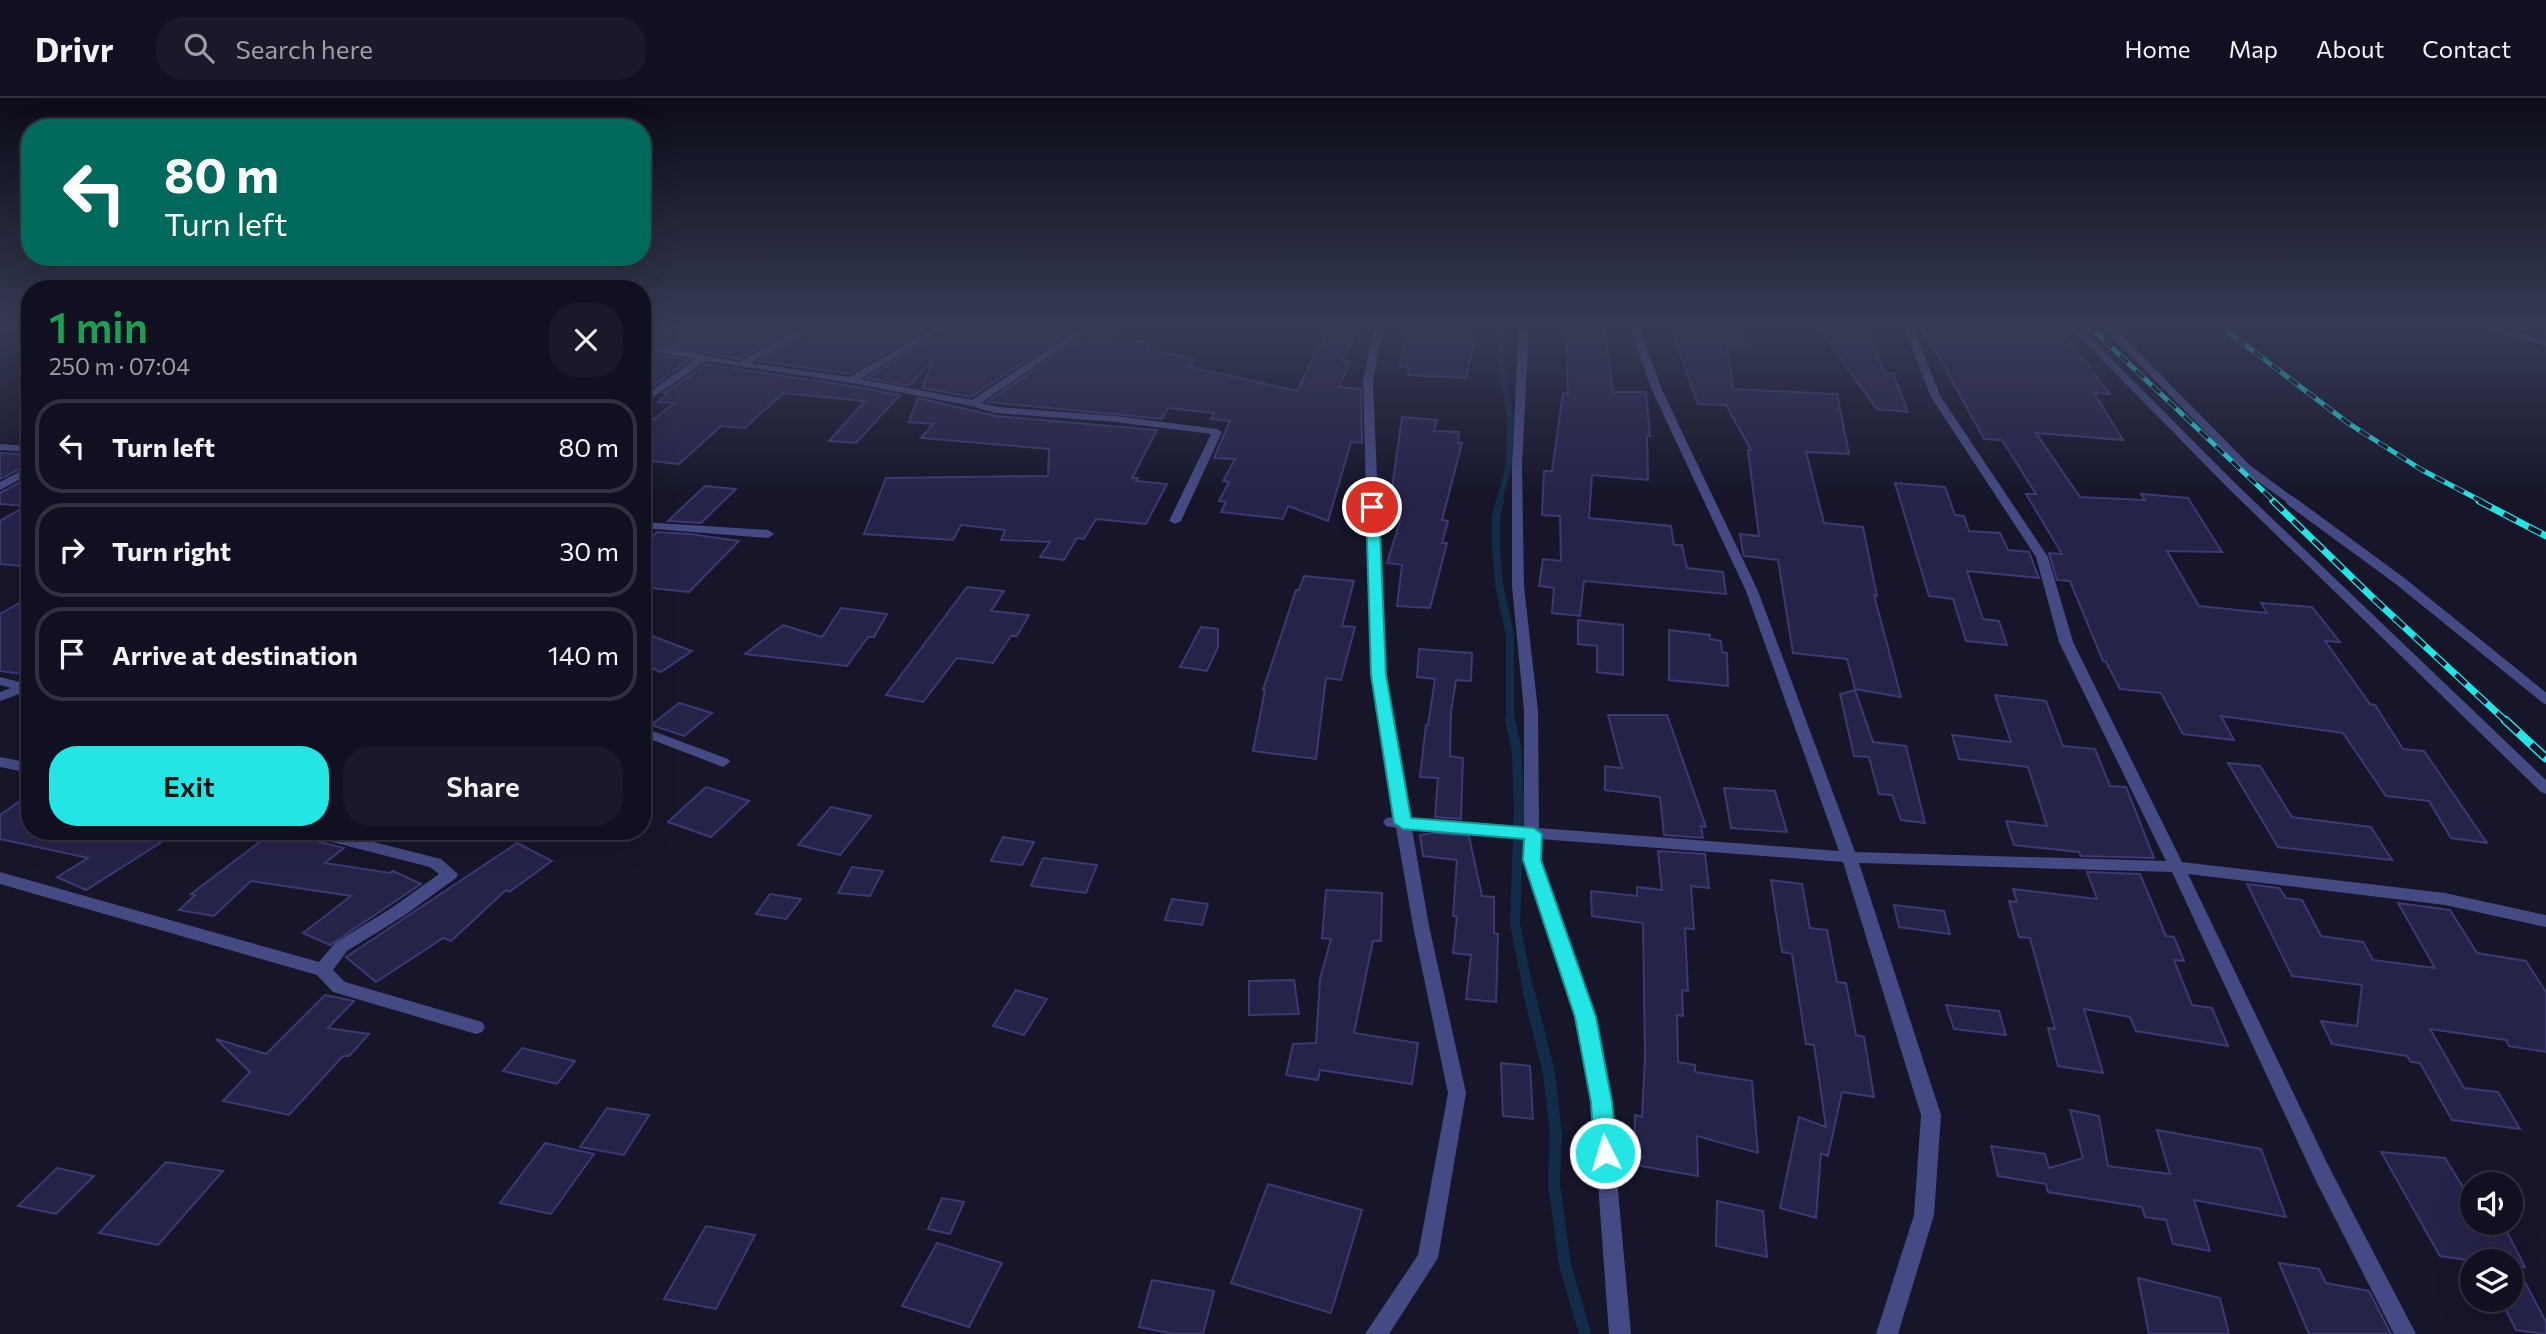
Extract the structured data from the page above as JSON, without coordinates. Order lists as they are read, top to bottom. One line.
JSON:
{"page":{"header":"Drivr","search":"Search here","nav":["Home","Map","About","Contact"],"turn":["80 m","Turn left"],"heading":["1 min","250 m · 07:04"],"list":[{"name":"Turn left","value":"80 m"},{"name":"Turn right","value":"30 m"},{"name":"Arrive at destination","value":"140 m"}],"buttons":["Exit","Share"]}}
